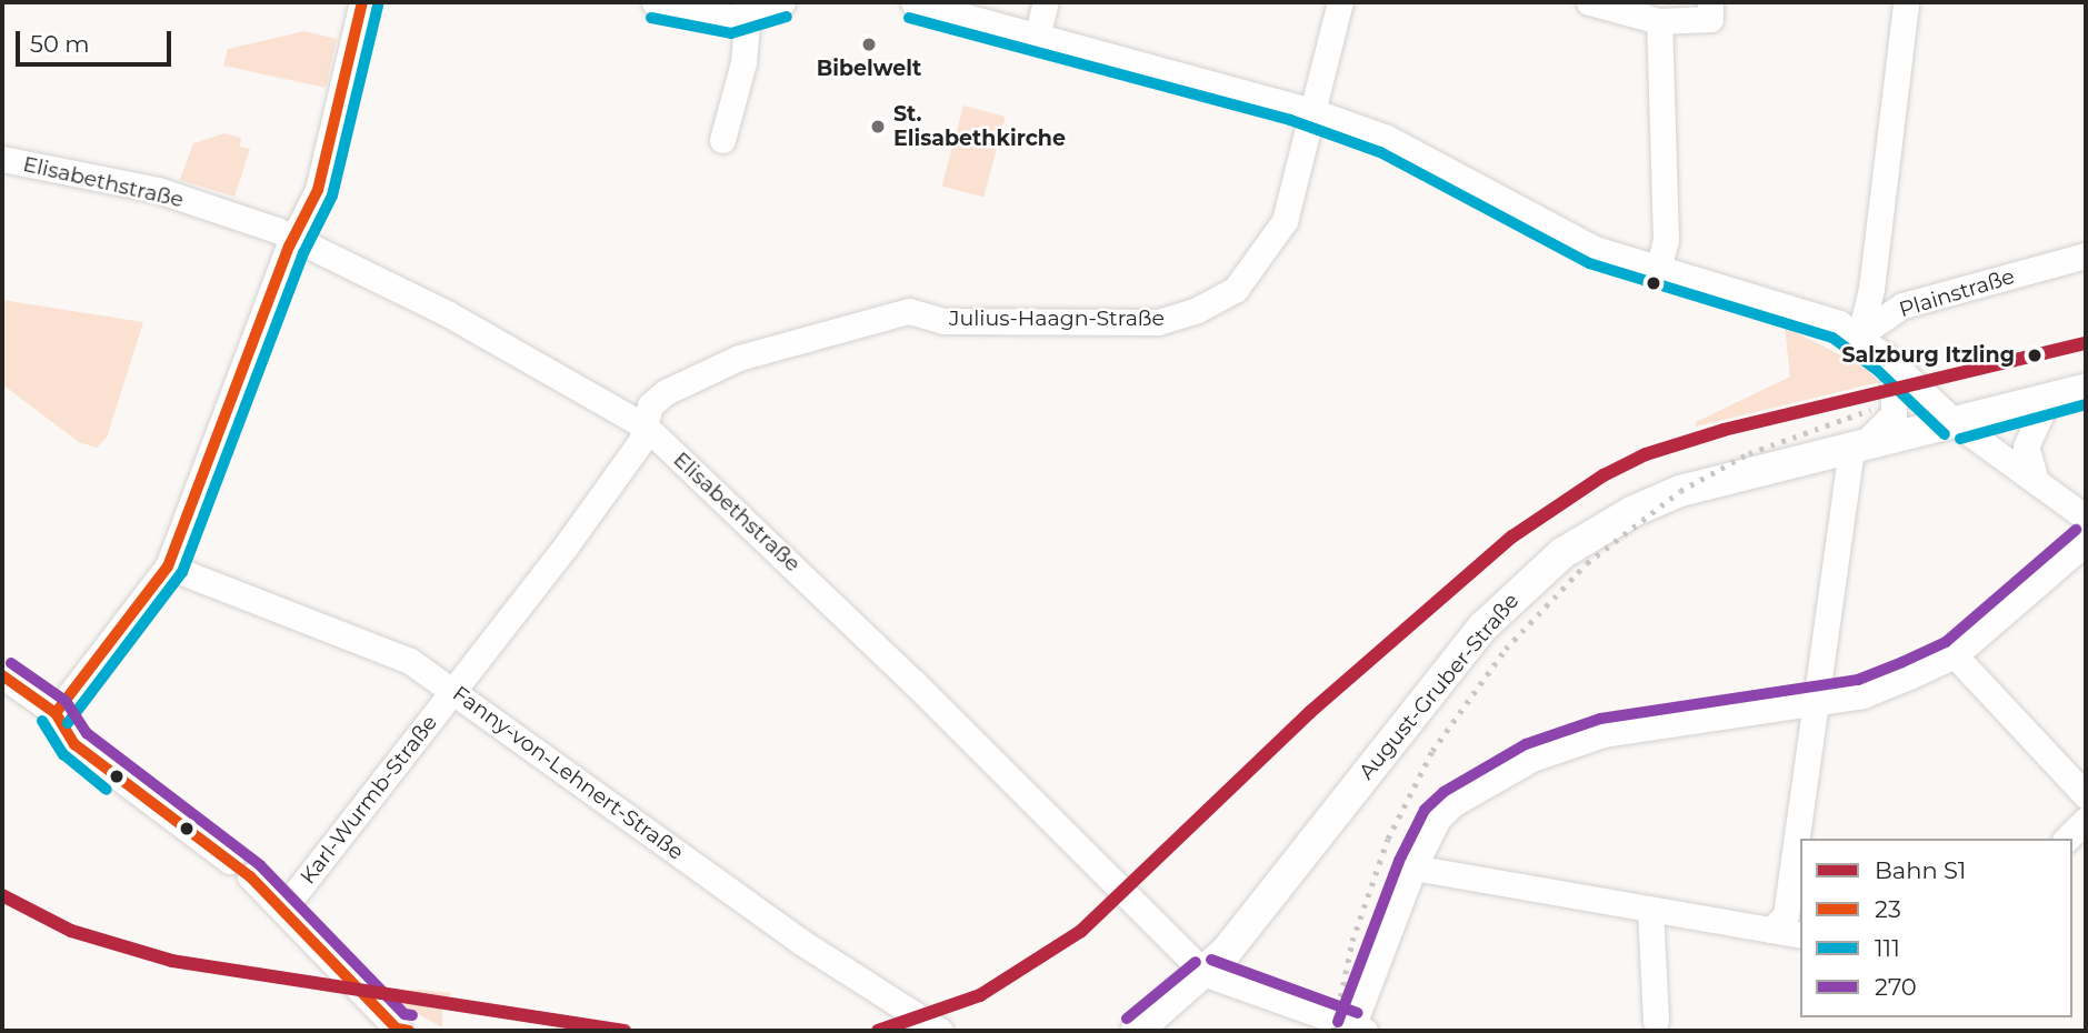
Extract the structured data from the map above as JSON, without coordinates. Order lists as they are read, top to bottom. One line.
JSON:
{"streets":{"main road":["August-Gruber-Straße"],"street":["Elisabethstraße","Plainstraße","Julius-Haagn-Straße","Fanny-von-Lehnert-Straße","Karl-Wurmb-Straße"]},"crossings":[["Elisabethstraße","Julius-Haagn-Straße"],["Elisabethstraße","August-Gruber-Straße"],["Elisabethstraße","Karl-Wurmb-Straße"],["Julius-Haagn-Straße","Karl-Wurmb-Straße"],["Fanny-von-Lehnert-Straße","Karl-Wurmb-Straße"]],"places":["Bibelwelt","St. Elisabethkirche","Salzburg Itzling"],"lines":["transit line 23","transit line 111","rail line S1","transit line 270"],"legend":["Bahn S1","23","111","270"],"scale_bar":"50 m"}
